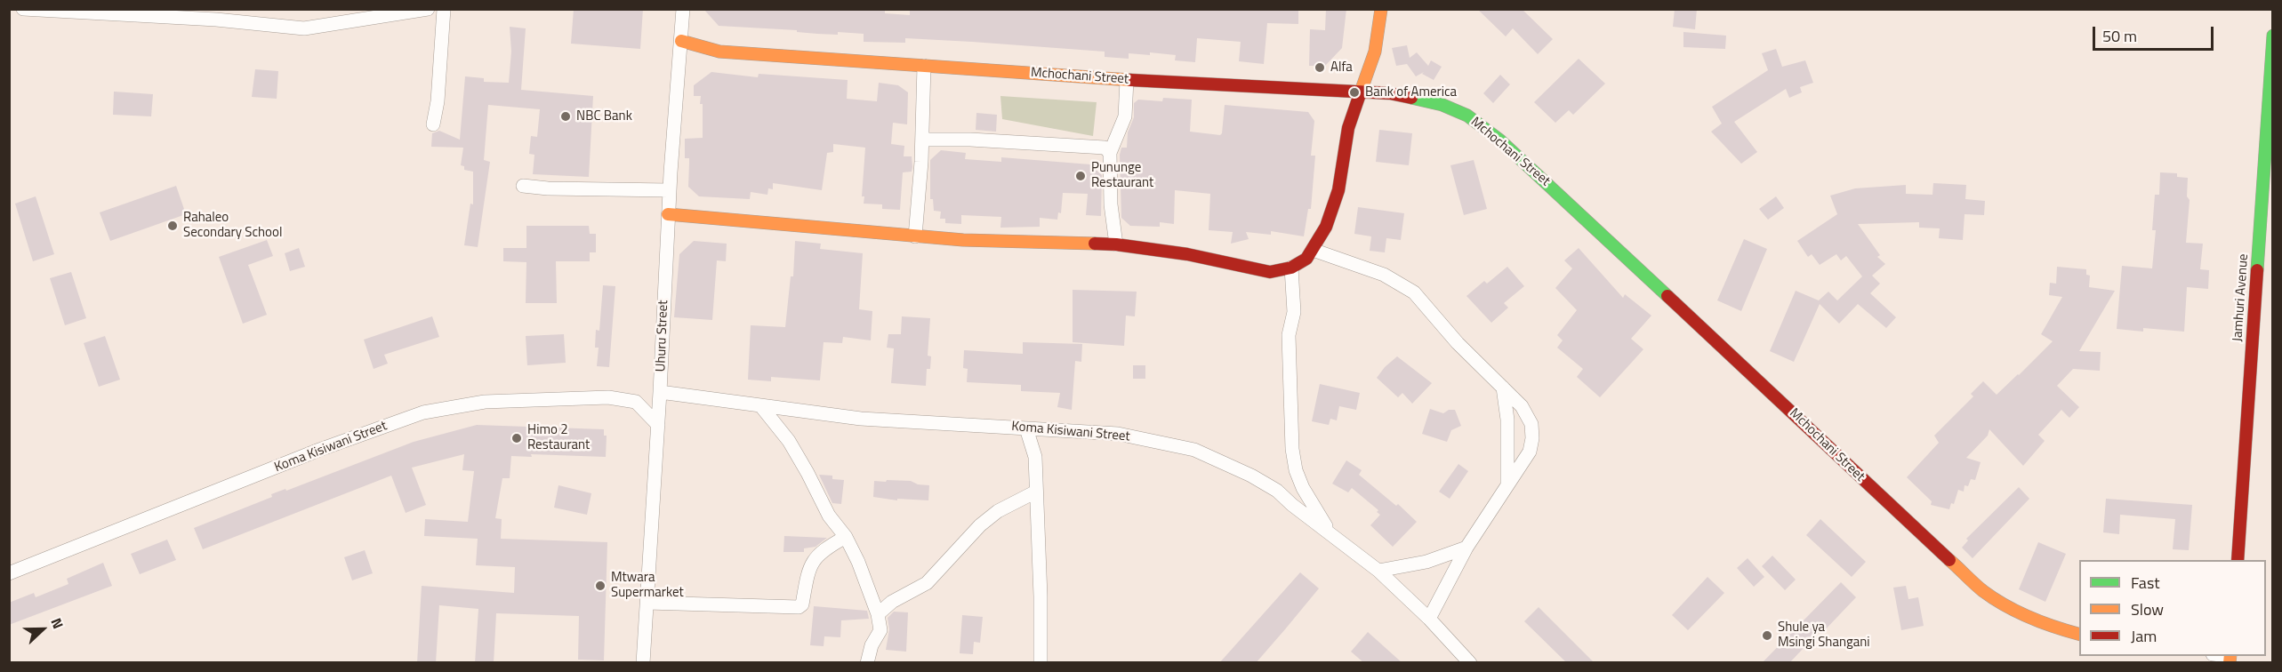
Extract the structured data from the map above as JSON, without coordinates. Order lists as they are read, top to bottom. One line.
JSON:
{"streets":{"street":["Mchochani Street","Jamhuri Avenue","Uhuru Street","Koma Kisiwani Street"]},"crossings":[["Mchochani Street","Uhuru Street"],["Uhuru Street","Koma Kisiwani Street"]],"places":["Alfa","Bank of America","NBC Bank","Pununge Restaurant","Rahaleo Secondary School","Himo 2 Restaurant","Mtwara Supermarket","Shule ya Msingi Shangani"],"legend":["Fast","Slow","Jam"],"scale_bar":"50 m","north":"right"}
